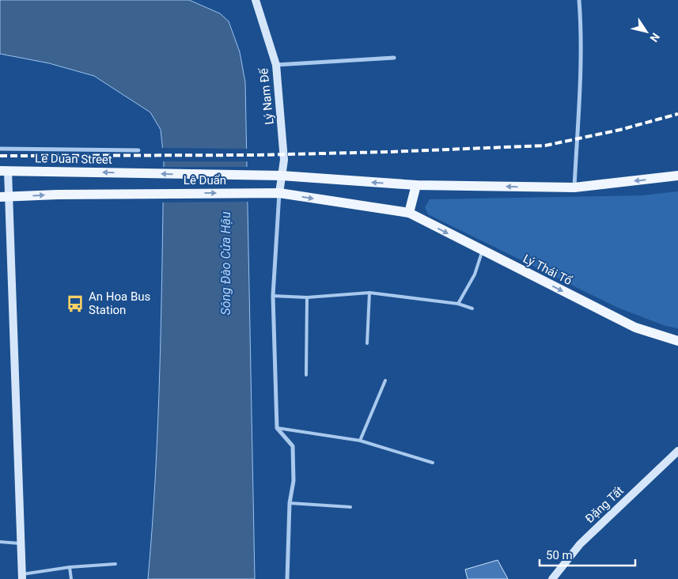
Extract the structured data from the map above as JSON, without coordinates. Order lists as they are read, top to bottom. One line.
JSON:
{"streets":{"main road":["Lý Nam Đế","Le Duan Street","Lê Duẩn","Lý Thái Tổ","Đặng Tất"]},"crossings":[["Lý Nam Đế","Lê Duẩn"],["Le Duan Street","Lê Duẩn"],["Lê Duẩn","Lý Thái Tổ"]],"one_way":["Le Duan Street"],"water":["Sông Đào Cửa Hậu"],"places":{"bus stop":["An Hoa Bus Station"]},"scale_bar":"50 m","north":"bottom right"}
